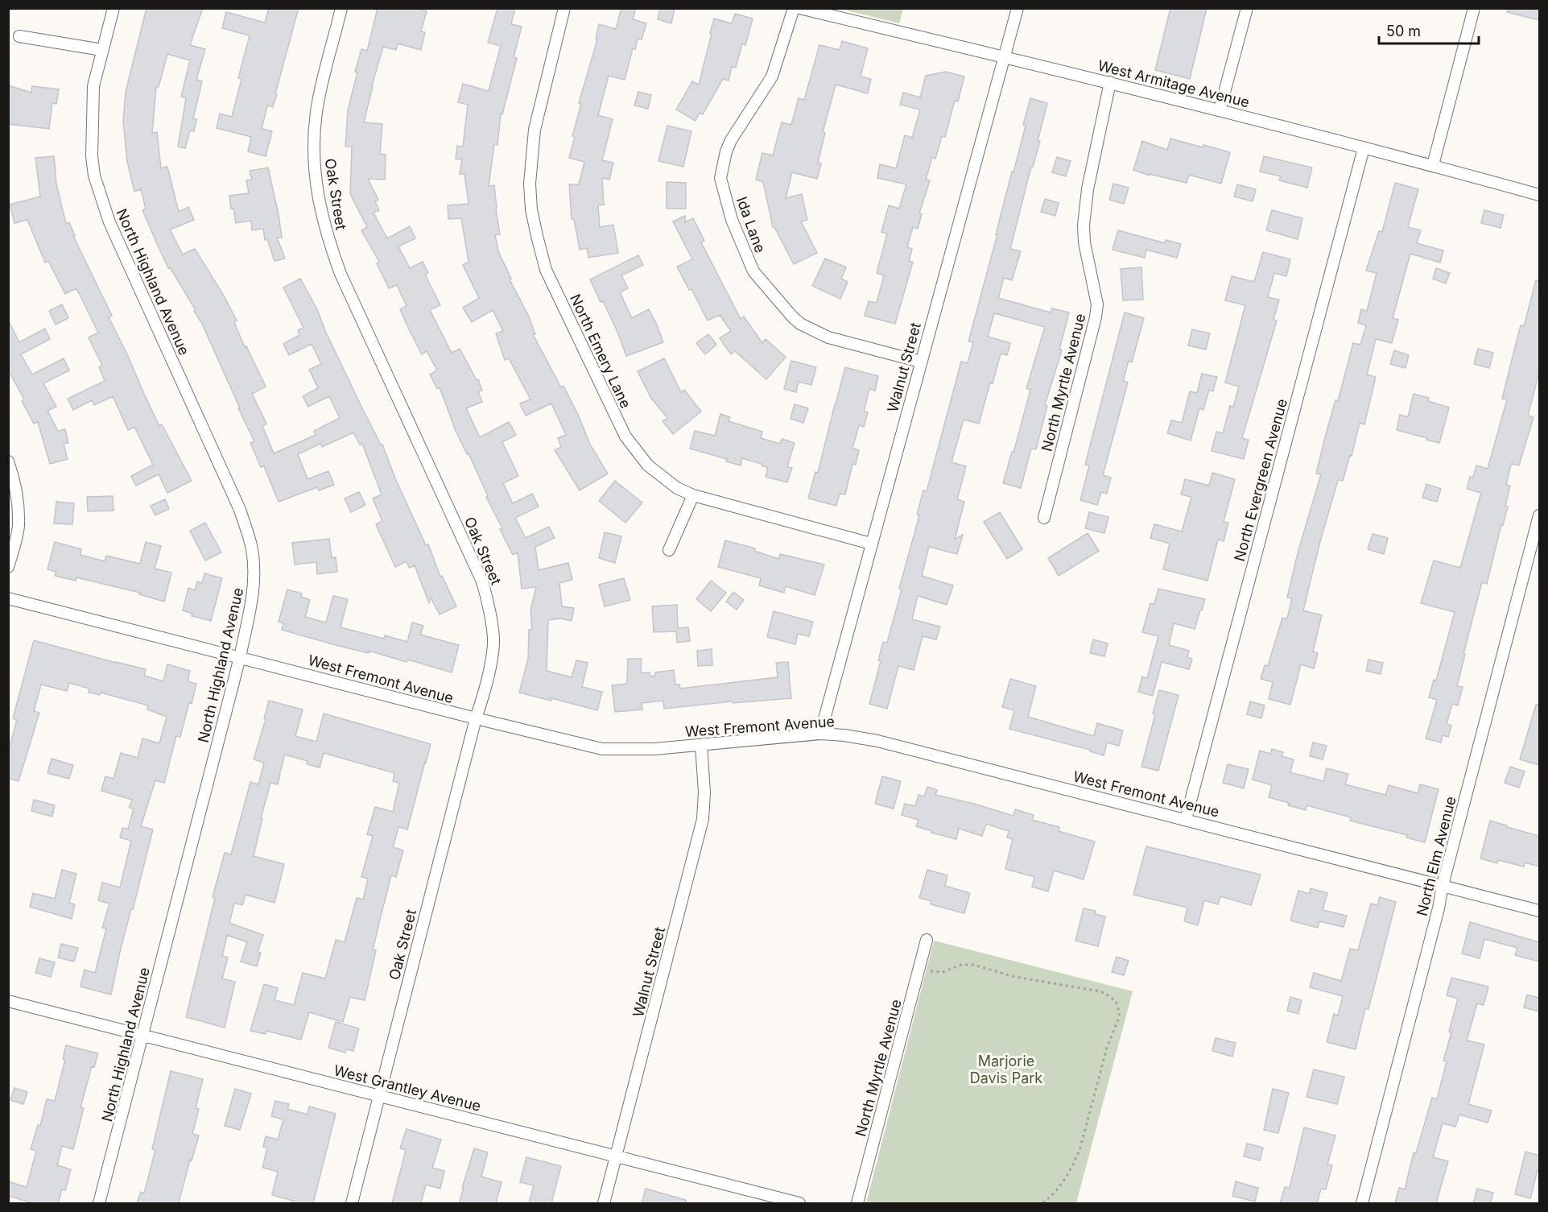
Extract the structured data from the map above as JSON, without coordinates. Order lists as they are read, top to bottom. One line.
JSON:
{"streets":{"street":["West Armitage Avenue","Oak Street","Ida Lane","North Highland Avenue","North Emery Lane","Walnut Street","North Myrtle Avenue","North Evergreen Avenue","West Fremont Avenue","North Elm Avenue","West Grantley Avenue"]},"crossings":[["West Armitage Avenue","Walnut Street"],["West Armitage Avenue","North Myrtle Avenue"],["West Armitage Avenue","North Evergreen Avenue"],["Oak Street","West Fremont Avenue"],["Oak Street","West Grantley Avenue"],["Ida Lane","Walnut Street"],["North Highland Avenue","West Fremont Avenue"],["North Highland Avenue","West Grantley Avenue"],["North Emery Lane","Walnut Street"],["Walnut Street","West Fremont Avenue"],["Walnut Street","West Grantley Avenue"],["North Evergreen Avenue","West Fremont Avenue"],["West Fremont Avenue","North Elm Avenue"]],"parks":["Marjorie Davis Park"],"scale_bar":"50 m"}
